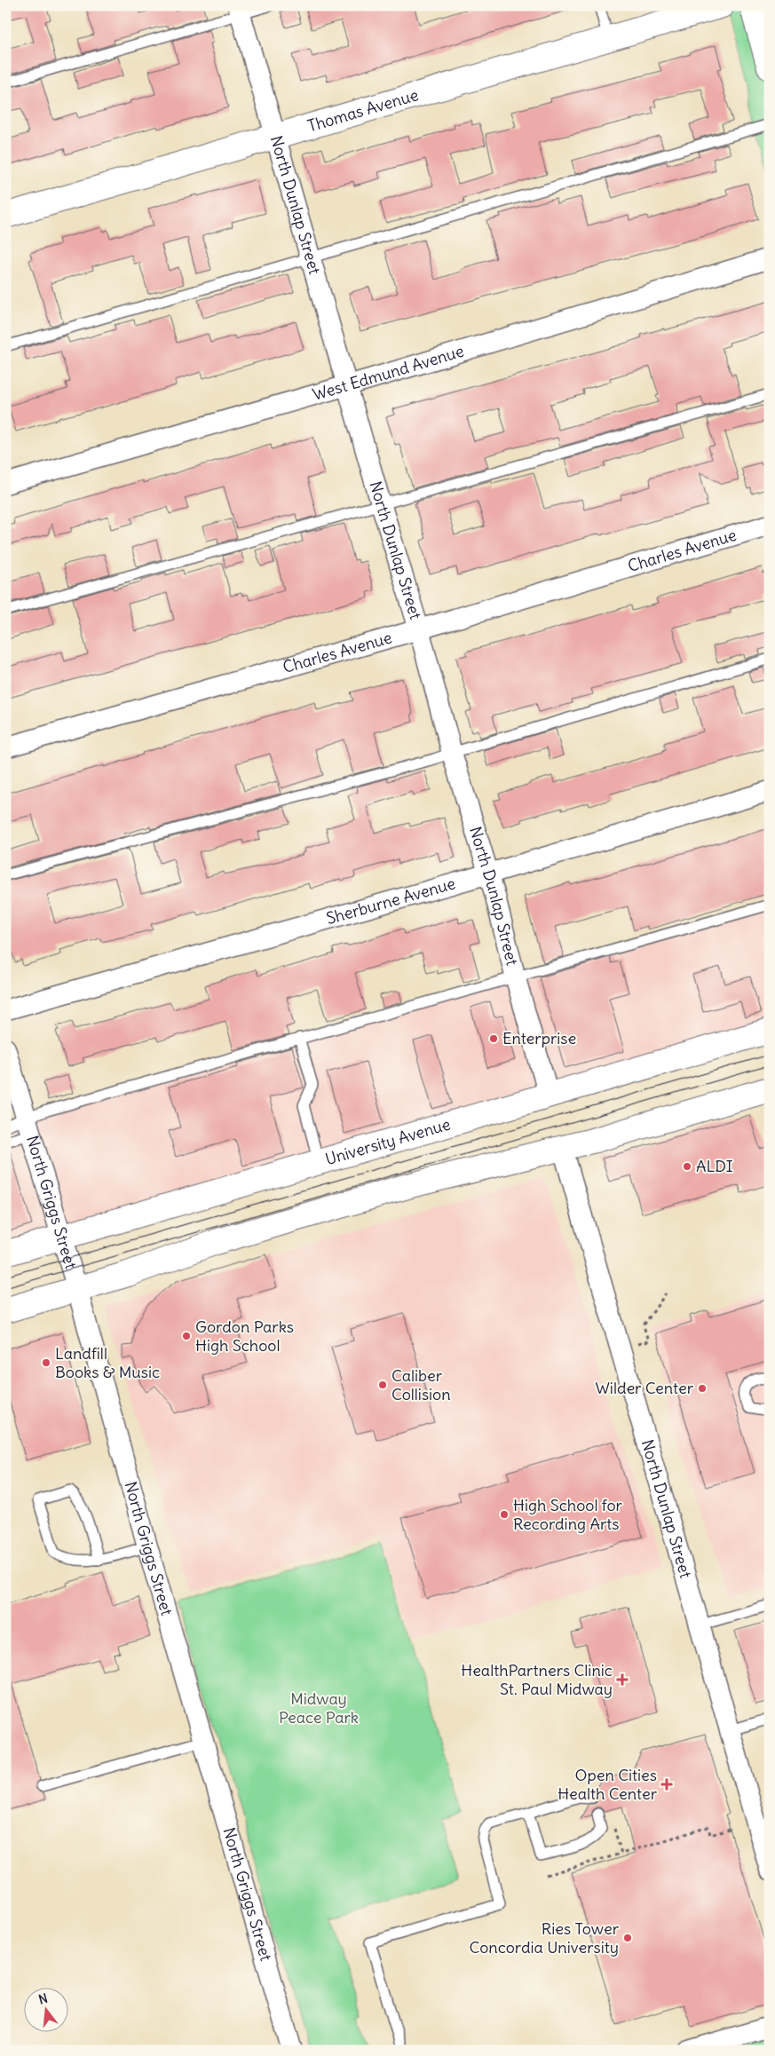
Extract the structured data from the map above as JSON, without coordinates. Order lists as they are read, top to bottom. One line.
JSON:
{"streets":{"main road":["Thomas Avenue","University Avenue"],"street":["North Dunlap Street","West Edmund Avenue","Charles Avenue","Sherburne Avenue","North Griggs Street"]},"crossings":[["Thomas Avenue","North Dunlap Street"],["North Dunlap Street","West Edmund Avenue"],["North Dunlap Street","Charles Avenue"],["North Dunlap Street","Sherburne Avenue"],["North Dunlap Street","University Avenue"],["University Avenue","North Griggs Street"]],"parks":["Midway Peace Park"],"places":{"other":["Enterprise","ALDI","Gordon Parks High School","Landfill Books & Music","Caliber Collision","Wilder Center","High School for Recording Arts","Ries Tower Concordia University"],"health":["HealthPartners Clinic St. Paul Midway","Open Cities Health Center"]},"north":"top"}
